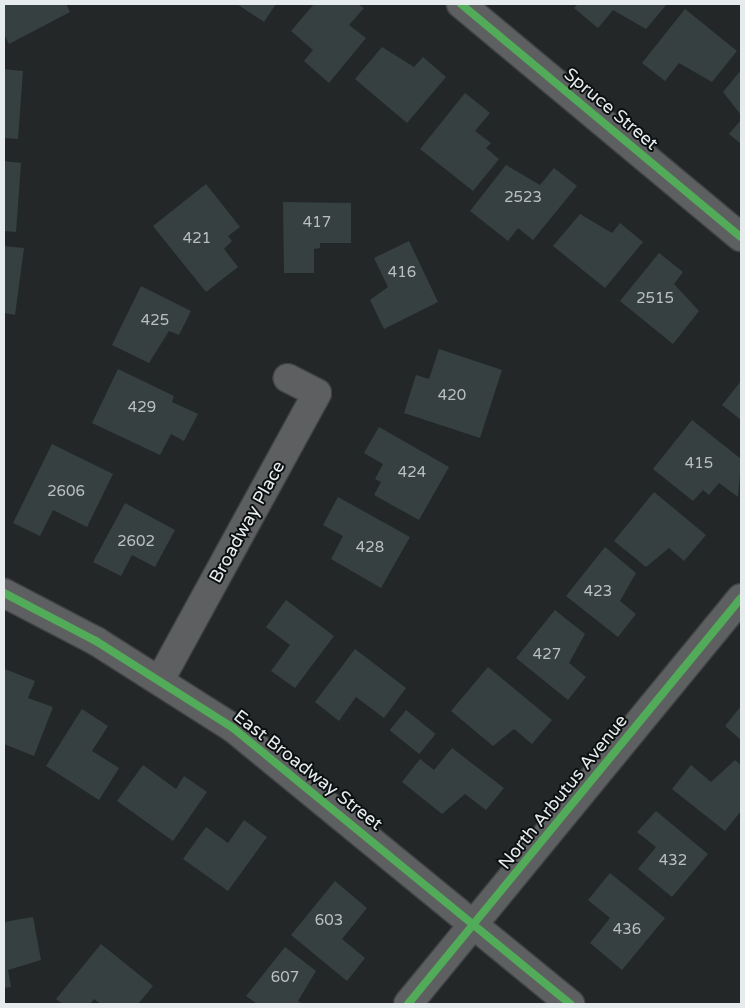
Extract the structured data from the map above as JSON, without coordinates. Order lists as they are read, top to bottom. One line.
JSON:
{"streets":{"street":["Spruce Street","Broadway Place","East Broadway Street","North Arbutus Avenue"]},"crossings":[["Broadway Place","East Broadway Street"],["East Broadway Street","North Arbutus Avenue"]],"house_numbers":["2523","417","421","416","2515","425","420","429","415","424","2606","2602","428","423","427","432","603","436","607"]}
